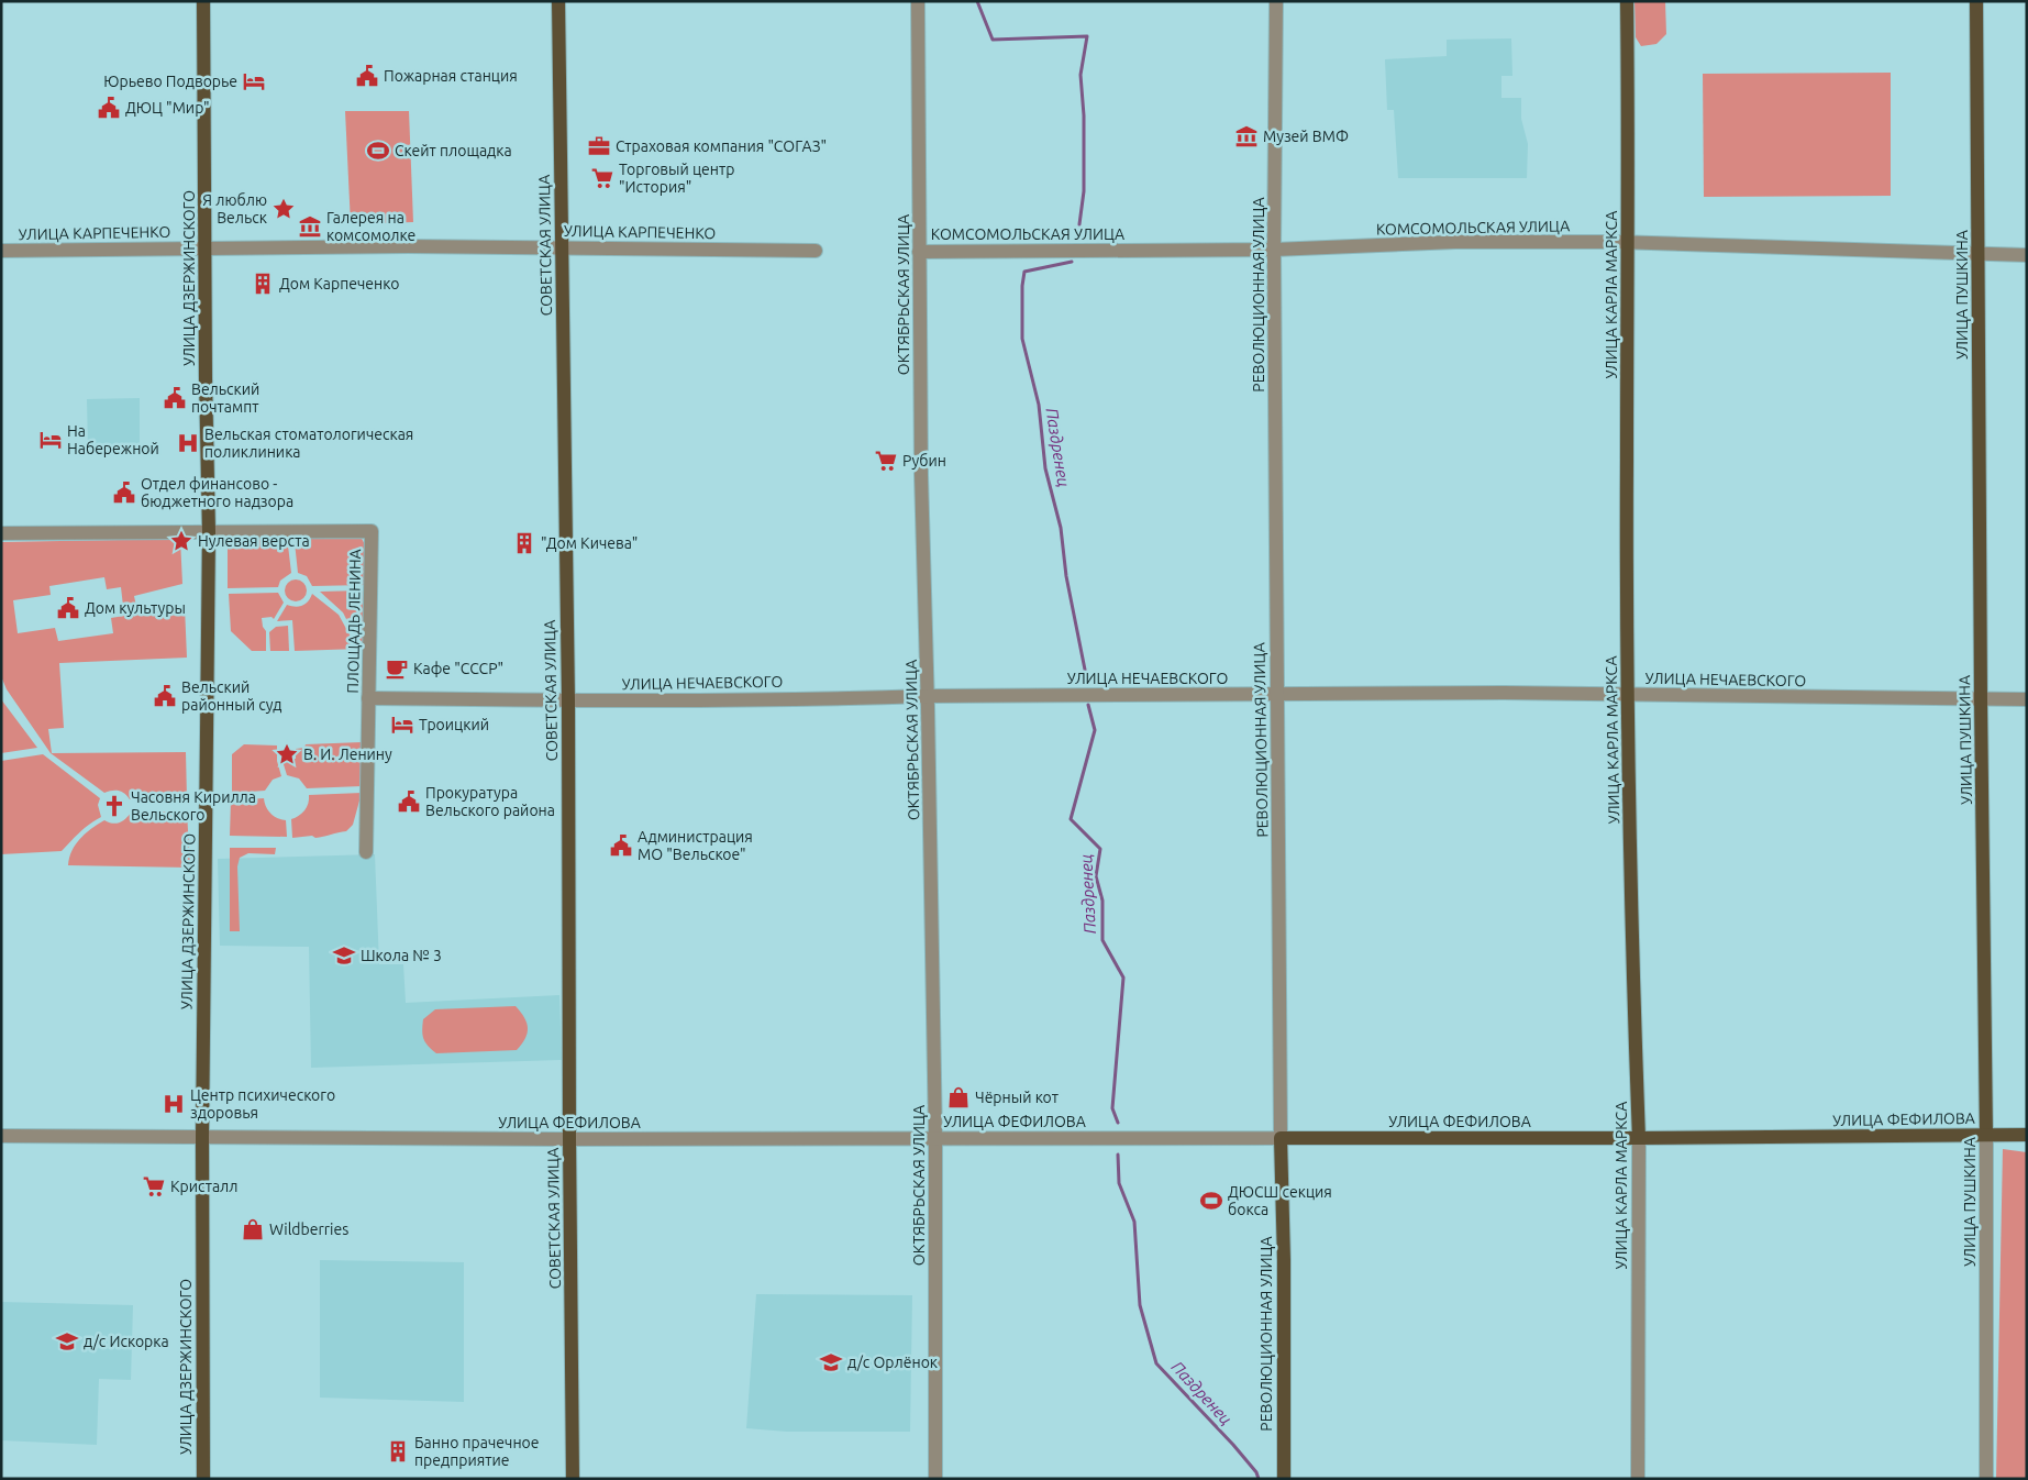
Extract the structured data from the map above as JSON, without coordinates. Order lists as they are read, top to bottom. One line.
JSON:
{"streets":{"main road":["СОВЕТСКАЯ УЛИЦА","УЛИЦА ДЗЕРЖИНСКОГО","РЕВОЛЮЦИОННАЯ УЛИЦА","УЛИЦА КАРЛА МАРКСА","УЛИЦА ПУШКИНА","УЛИЦА ФЕФИЛОВА"],"street":["КОМСОМОЛЬСКАЯ УЛИЦА","УЛИЦА КАРПЕЧЕНКО","ОКТЯБРЬСКАЯ УЛИЦА","ПЛОЩАДЬ ЛЕНИНА","УЛИЦА НЕЧАЕВСКОГО"]},"crossings":[["КОМСОМОЛЬСКАЯ УЛИЦА","ОКТЯБРЬСКАЯ УЛИЦА"],["КОМСОМОЛЬСКАЯ УЛИЦА","РЕВОЛЮЦИОННАЯ УЛИЦА"],["КОМСОМОЛЬСКАЯ УЛИЦА","УЛИЦА КАРЛА МАРКСА"],["КОМСОМОЛЬСКАЯ УЛИЦА","УЛИЦА ПУШКИНА"],["УЛИЦА КАРПЕЧЕНКО","СОВЕТСКАЯ УЛИЦА"],["УЛИЦА КАРПЕЧЕНКО","УЛИЦА ДЗЕРЖИНСКОГО"],["СОВЕТСКАЯ УЛИЦА","УЛИЦА НЕЧАЕВСКОГО"],["СОВЕТСКАЯ УЛИЦА","УЛИЦА ФЕФИЛОВА"],["УЛИЦА ДЗЕРЖИНСКОГО","ПЛОЩАДЬ ЛЕНИНА"],["УЛИЦА ДЗЕРЖИНСКОГО","УЛИЦА ФЕФИЛОВА"],["ОКТЯБРЬСКАЯ УЛИЦА","УЛИЦА НЕЧАЕВСКОГО"],["ОКТЯБРЬСКАЯ УЛИЦА","УЛИЦА ФЕФИЛОВА"],["РЕВОЛЮЦИОННАЯ УЛИЦА","УЛИЦА НЕЧАЕВСКОГО"],["РЕВОЛЮЦИОННАЯ УЛИЦА","УЛИЦА ФЕФИЛОВА"],["УЛИЦА КАРЛА МАРКСА","УЛИЦА НЕЧАЕВСКОГО"],["УЛИЦА КАРЛА МАРКСА","УЛИЦА ФЕФИЛОВА"],["УЛИЦА ПУШКИНА","УЛИЦА НЕЧАЕВСКОГО"],["УЛИЦА ПУШКИНА","УЛИЦА ФЕФИЛОВА"],["ПЛОЩАДЬ ЛЕНИНА","УЛИЦА НЕЧАЕВСКОГО"]],"water":["Паздренец"],"places":{"public building":["Пожарная станция","ДЮЦ \"Мир\"","Вельский почтампт","Отдел финансово - бюджетного надзора","Дом культуры","Вельский районный суд","Прокуратура Вельского района","Администрация МО \"Вельское\""],"hotel":["Юрьево Подворье","На Набережной","Троицкий"],"museum":["Музей ВМФ","Галерея на комсомолке"],"office":["Страховая компания \"СОГАЗ\""],"sports":["Скейт площадка","ДЮСШ секция бокса"],"supermarket":["Торговый центр \"История\"","Рубин","Кристалл"],"place":["Я люблю Вельск","Нулевая верста","В. И. Ленину"],"building":["Дом Карпеченко","\"Дом Кичева\"","Банно прачечное предприятие"],"hospital":["Вельская стоматологическая поликлиника","Центр психического здоровья"],"cafe":["Кафе \"СССР\""],"church":["Часовня Кирилла Вельского"],"school or university":["Школа № 3","д/с Искорка","д/с Орлёнок"],"shop":["Чёрный кот","Wildberries"]}}
